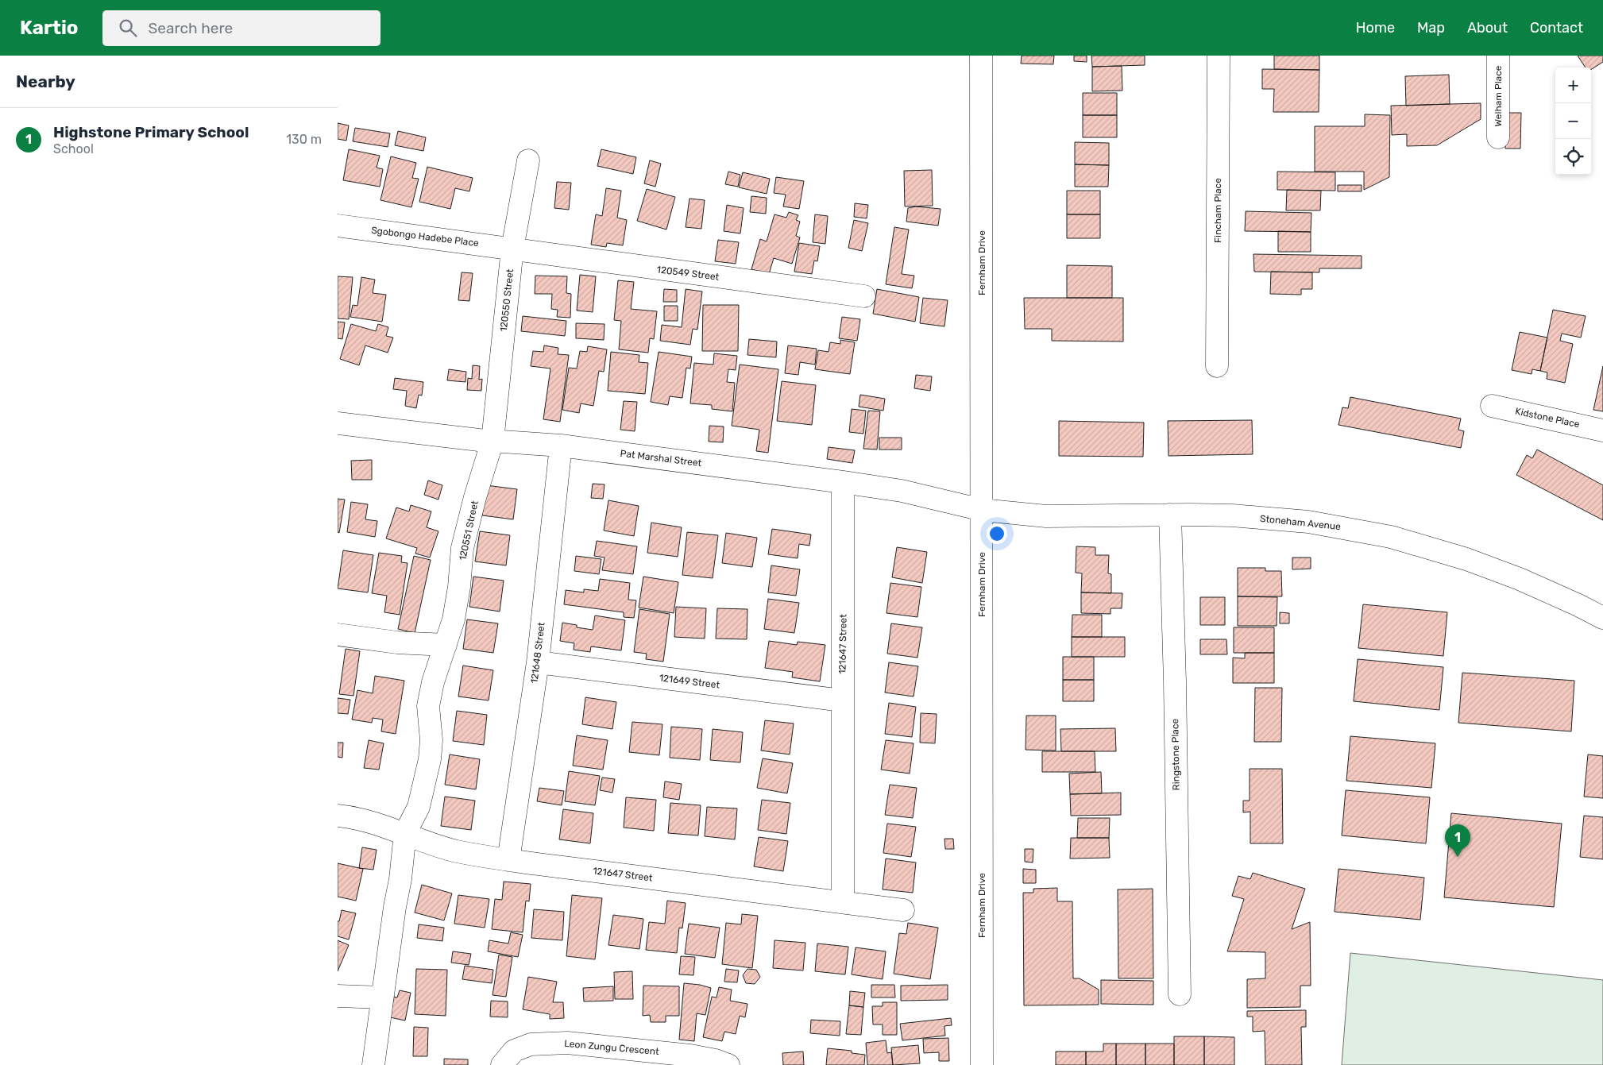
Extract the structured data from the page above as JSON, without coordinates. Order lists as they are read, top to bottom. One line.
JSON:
{"streets":{"street":["Welham Place","Fincham Place","Sgobongo Hadebe Place","Fernham Drive","120549 Street","120550 Street","Kidstone Place","Pat Marshal Street","Stoneham Avenue","120551 Street","121647 Street","121648 Street","121649 Street","Ringstone Place","Leon Zungu Crescent"]},"crossings":[["Sgobongo Hadebe Place","120549 Street"],["Sgobongo Hadebe Place","120550 Street"],["Fernham Drive","Pat Marshal Street"],["Fernham Drive","Stoneham Avenue"],["120549 Street","120550 Street"],["120550 Street","Pat Marshal Street"],["120550 Street","120551 Street"],["Pat Marshal Street","Stoneham Avenue"],["Pat Marshal Street","120551 Street"],["Pat Marshal Street","121647 Street"],["Pat Marshal Street","121648 Street"],["Stoneham Avenue","Ringstone Place"],["120551 Street","121647 Street"],["121647 Street","121648 Street"],["121647 Street","121649 Street"],["121648 Street","121649 Street"]],"page":{"header":"Kartio","search":"Search here","nav":["Home","Map","About","Contact"],"heading":"Nearby","map_buttons":["+","−"],"list":[{"mark":"1","name":"Highstone Primary School","note":"School","value":"130 m"}],"pins":"1"}}
